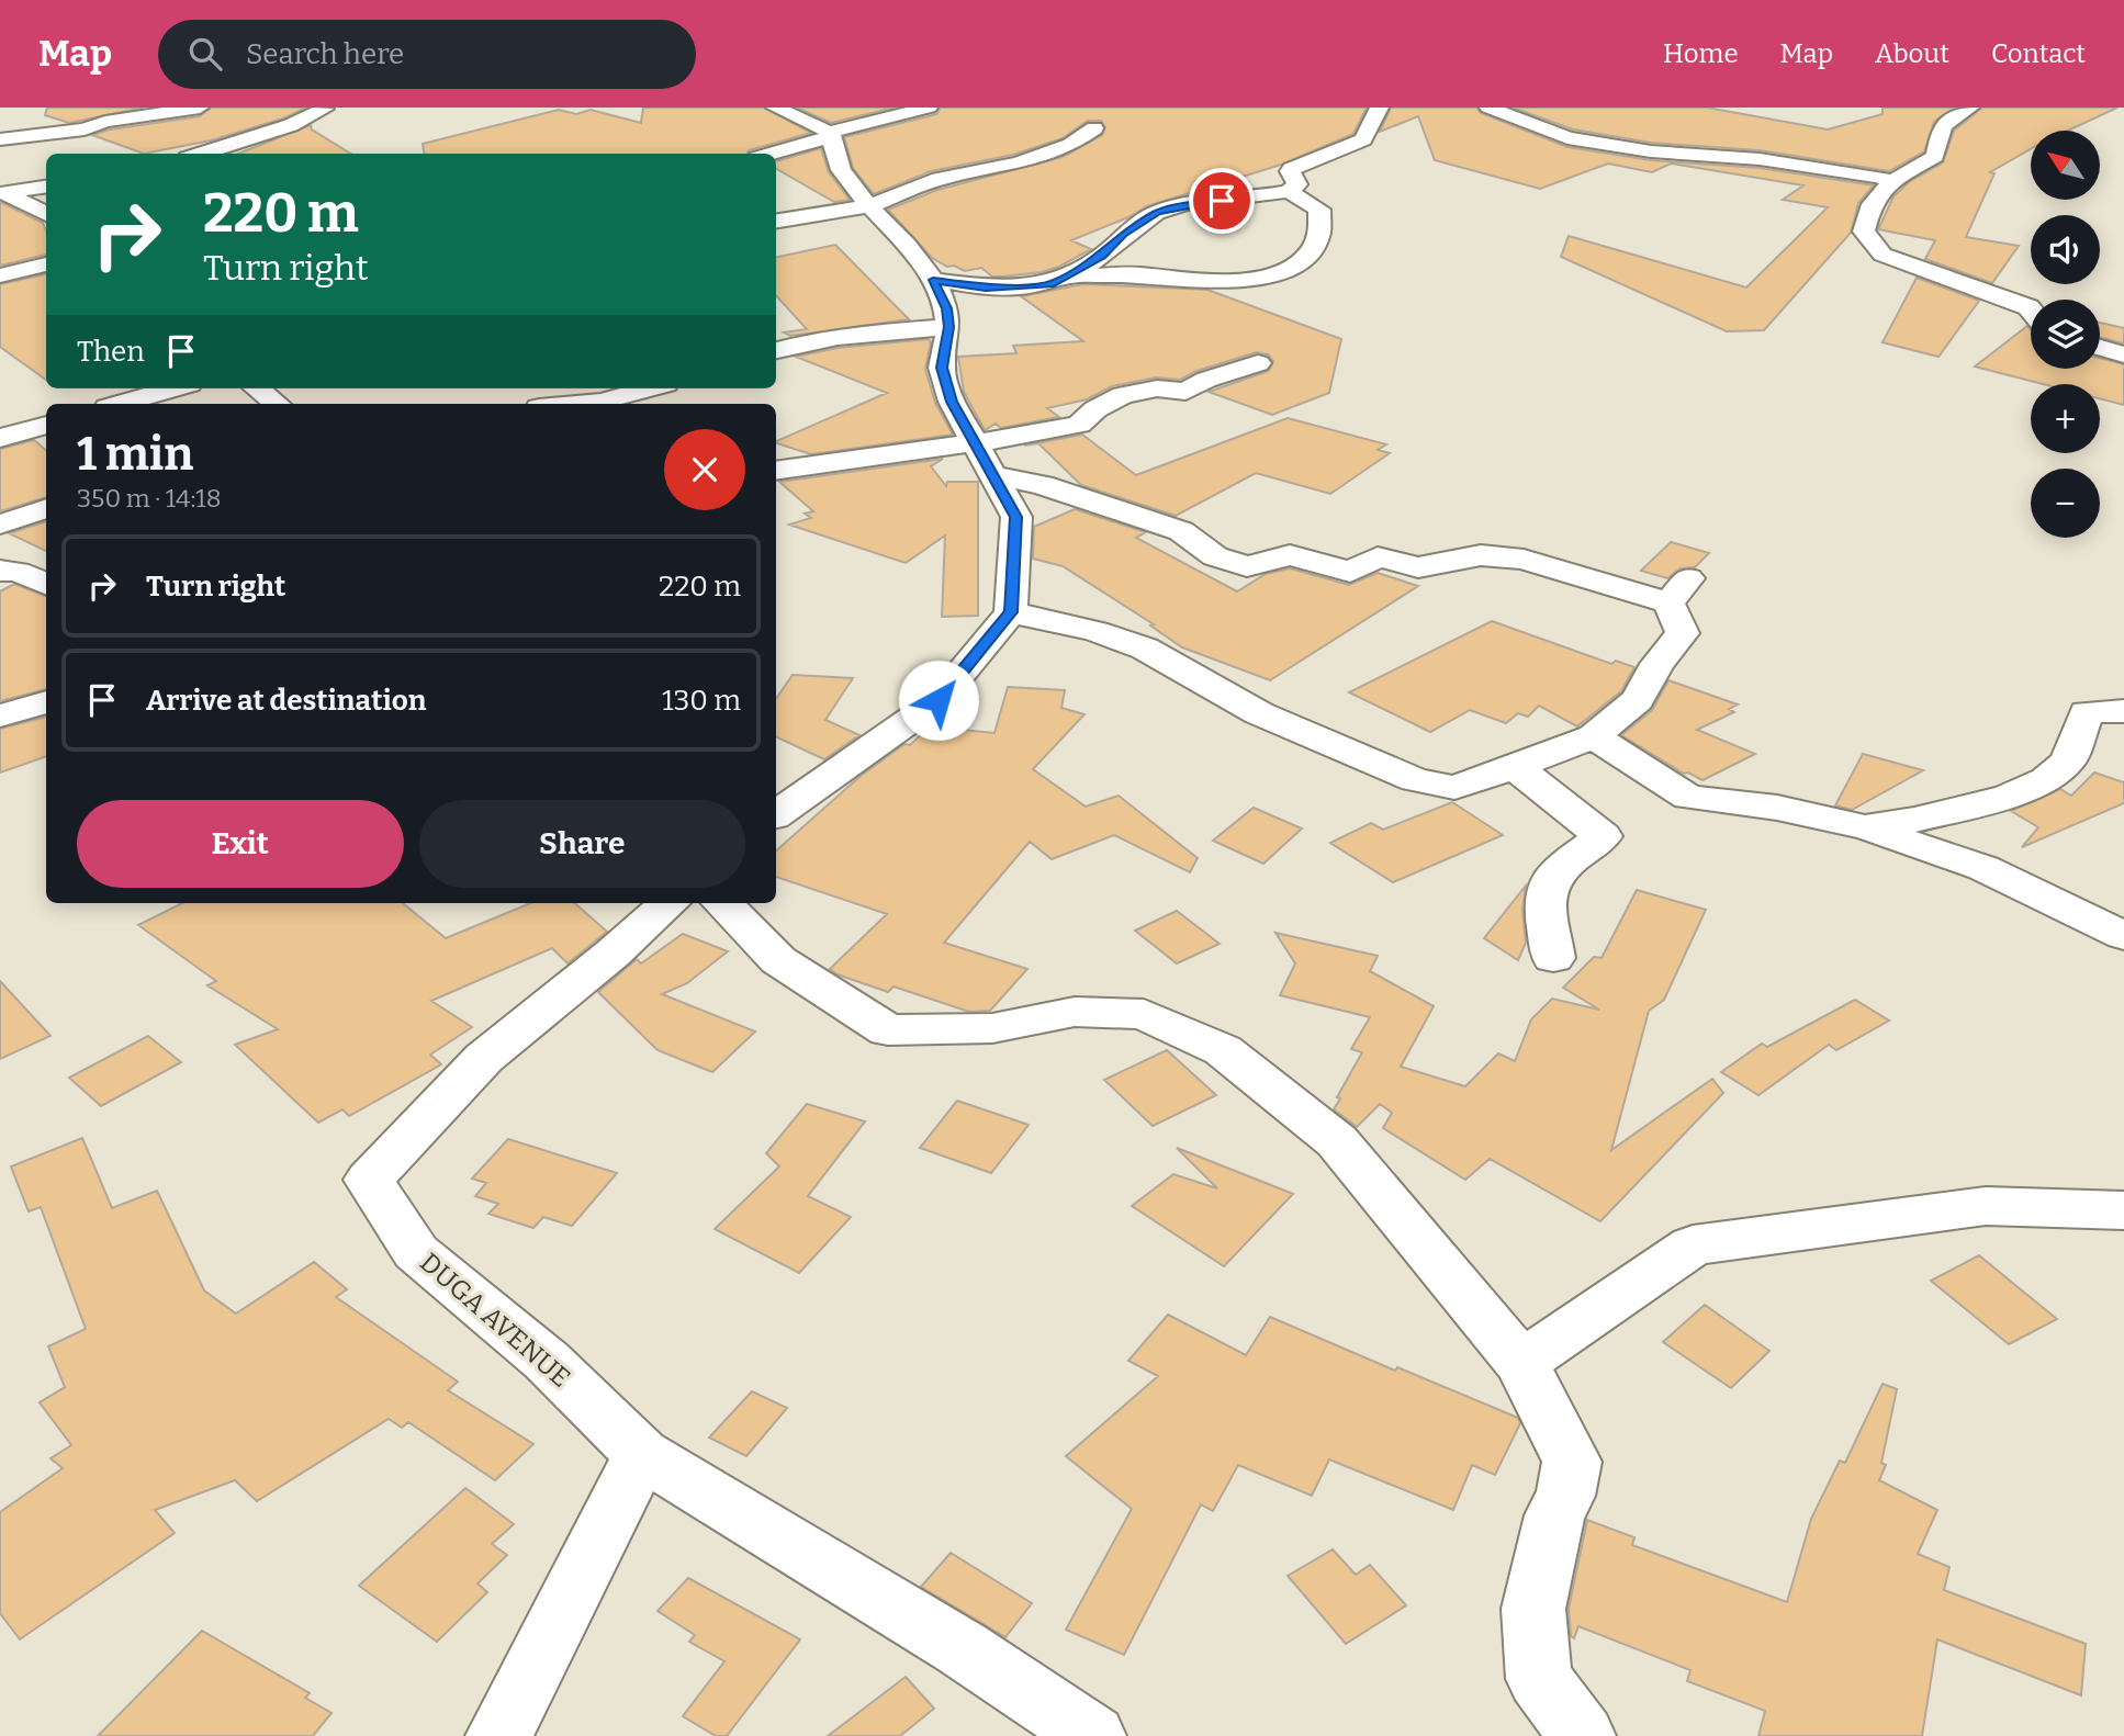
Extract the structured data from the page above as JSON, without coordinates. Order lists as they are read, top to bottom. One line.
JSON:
{"streets":{"street":["DUGA AVENUE"]},"north":"top left","page":{"header":"Map","search":"Search here","nav":["Home","Map","About","Contact"],"map_buttons":["+","−"],"turn":["220 m","Turn right"],"then":"Then","heading":["1 min","350 m · 14:18"],"list":[{"name":"Turn right","value":"220 m"},{"name":"Arrive at destination","value":"130 m"}],"buttons":["Exit","Share"]}}
